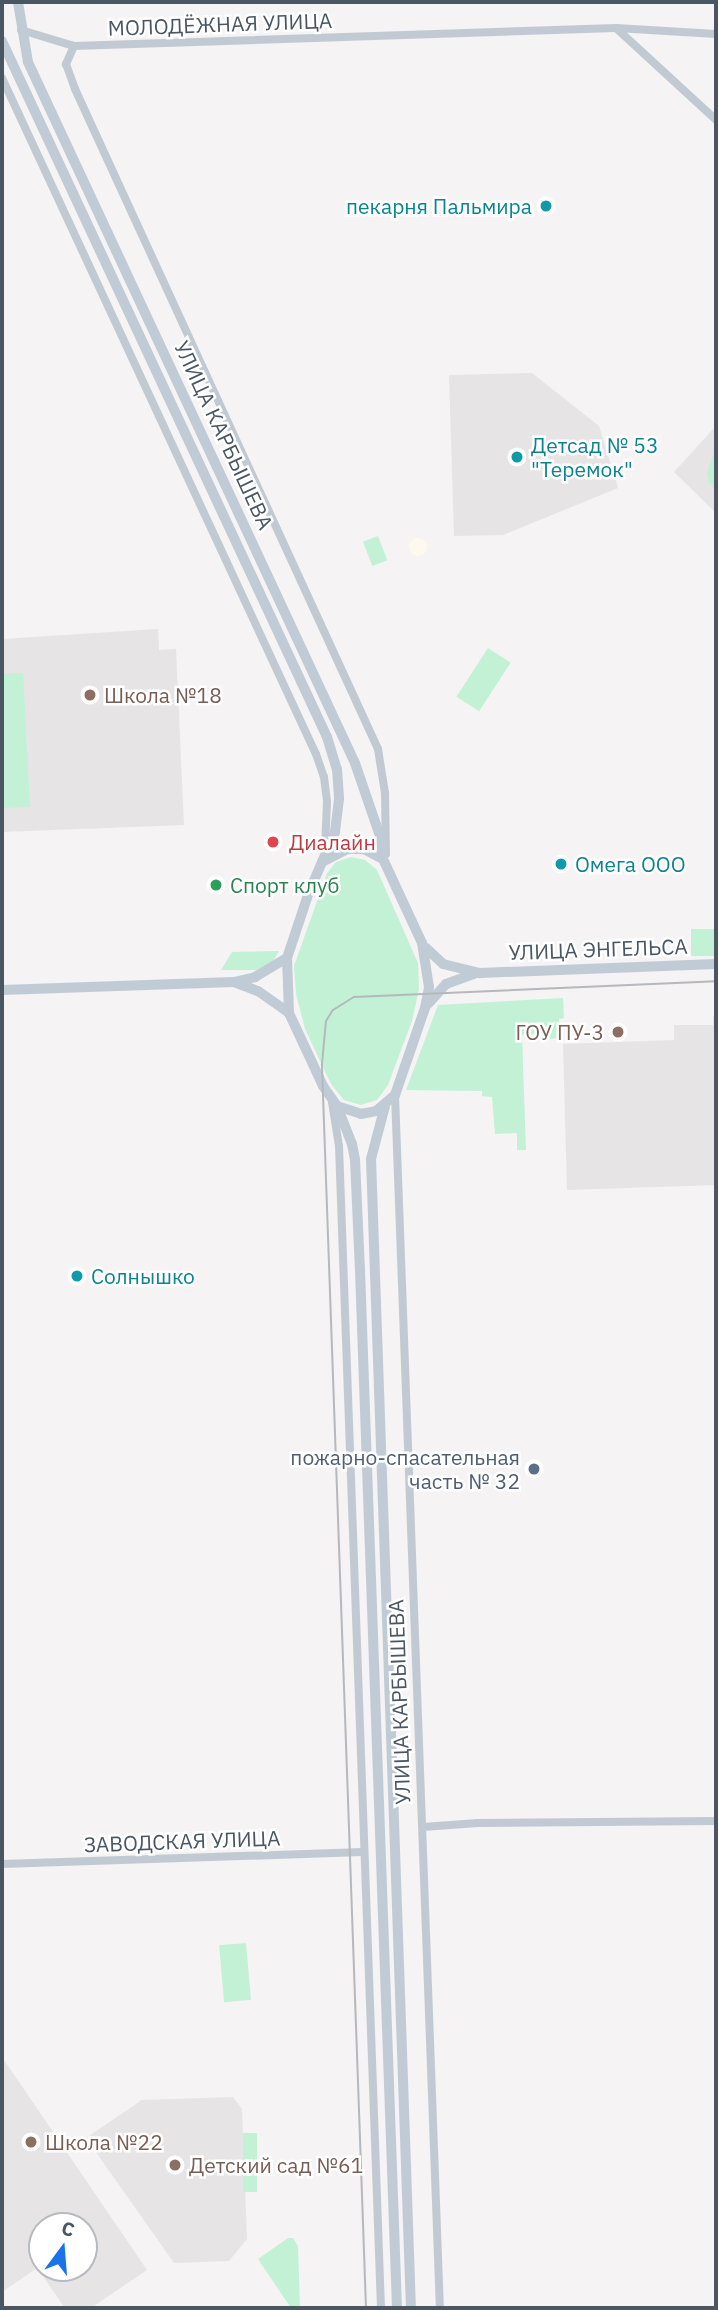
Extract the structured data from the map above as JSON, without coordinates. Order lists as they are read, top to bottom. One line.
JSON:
{"streets":{"street":["МОЛОДЁЖНАЯ УЛИЦА","УЛИЦА КАРБЫШЕВА","УЛИЦА ЭНГЕЛЬСА","ЗАВОДСКАЯ УЛИЦА"]},"crossings":[["МОЛОДЁЖНАЯ УЛИЦА","УЛИЦА КАРБЫШЕВА"],["УЛИЦА КАРБЫШЕВА","УЛИЦА ЭНГЕЛЬСА"],["УЛИЦА КАРБЫШЕВА","ЗАВОДСКАЯ УЛИЦА"]],"places":["пекарня Пальмира","Детсад № 53 \"Теремок\"","Школа №18","Диалайн","Омега ООО","Спорт клуб","ГОУ ПУ-3","Солнышко","пожарно-спасательная часть № 32","Школа №22","Детский сад №61"],"north":"top"}
